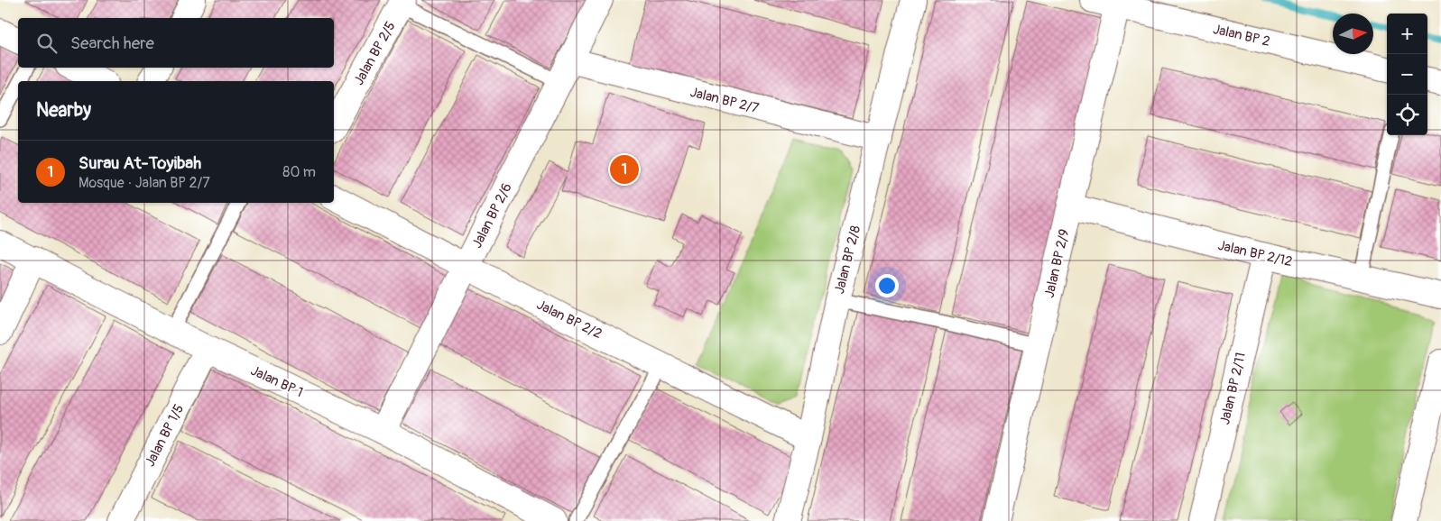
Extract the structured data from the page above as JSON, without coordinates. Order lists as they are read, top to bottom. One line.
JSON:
{"streets":{"street":["Jalan BP 2","Jalan BP 2/5","Jalan BP 2/7","Jalan BP 2/6","Jalan BP 2/12","Jalan BP 2/8","Jalan BP 2/9","Jalan BP 2/2","Jalan BP 1","Jalan BP 2/11","Jalan BP 1/5"]},"crossings":[["Jalan BP 2","Jalan BP 2/9"],["Jalan BP 2/7","Jalan BP 2/6"],["Jalan BP 2/7","Jalan BP 2/8"],["Jalan BP 2/6","Jalan BP 2/2"],["Jalan BP 2/6","Jalan BP 1"],["Jalan BP 2/12","Jalan BP 2/9"],["Jalan BP 2/12","Jalan BP 2/11"],["Jalan BP 2/8","Jalan BP 2/2"],["Jalan BP 1","Jalan BP 1/5"]],"north":"right","page":{"map_buttons":["+","−"],"search":"Search here","heading":"Nearby","list":[{"mark":"1","name":"Surau At-Toyibah","note":"Mosque · Jalan BP 2/7","value":"80 m"}],"pins":"1"}}
